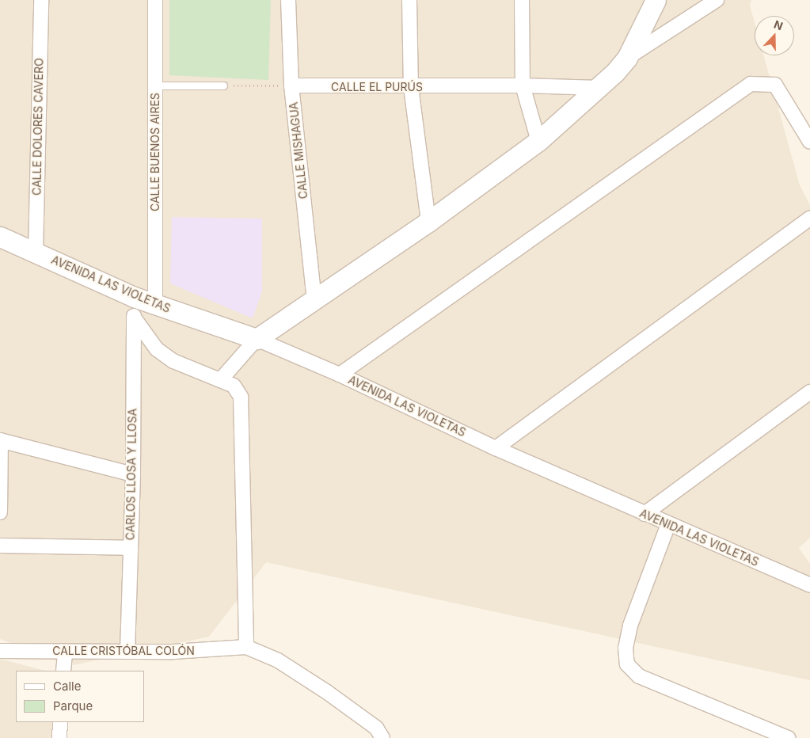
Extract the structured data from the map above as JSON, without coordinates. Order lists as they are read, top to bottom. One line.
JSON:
{"streets":{"street":["CALLE EL PURÚS","CALLE DOLORES CAVERO","CALLE MISHAGUA","CALLE BUENOS AIRES","AVENIDA LAS VIOLETAS","CARLOS LLOSA Y LLOSA","CALLE CRISTÓBAL COLÓN"]},"crossings":[["CALLE EL PURÚS","CALLE MISHAGUA"],["CALLE DOLORES CAVERO","AVENIDA LAS VIOLETAS"],["CALLE BUENOS AIRES","AVENIDA LAS VIOLETAS"],["AVENIDA LAS VIOLETAS","CARLOS LLOSA Y LLOSA"],["CARLOS LLOSA Y LLOSA","CALLE CRISTÓBAL COLÓN"]],"legend":["Calle","Parque"],"north":"top"}
